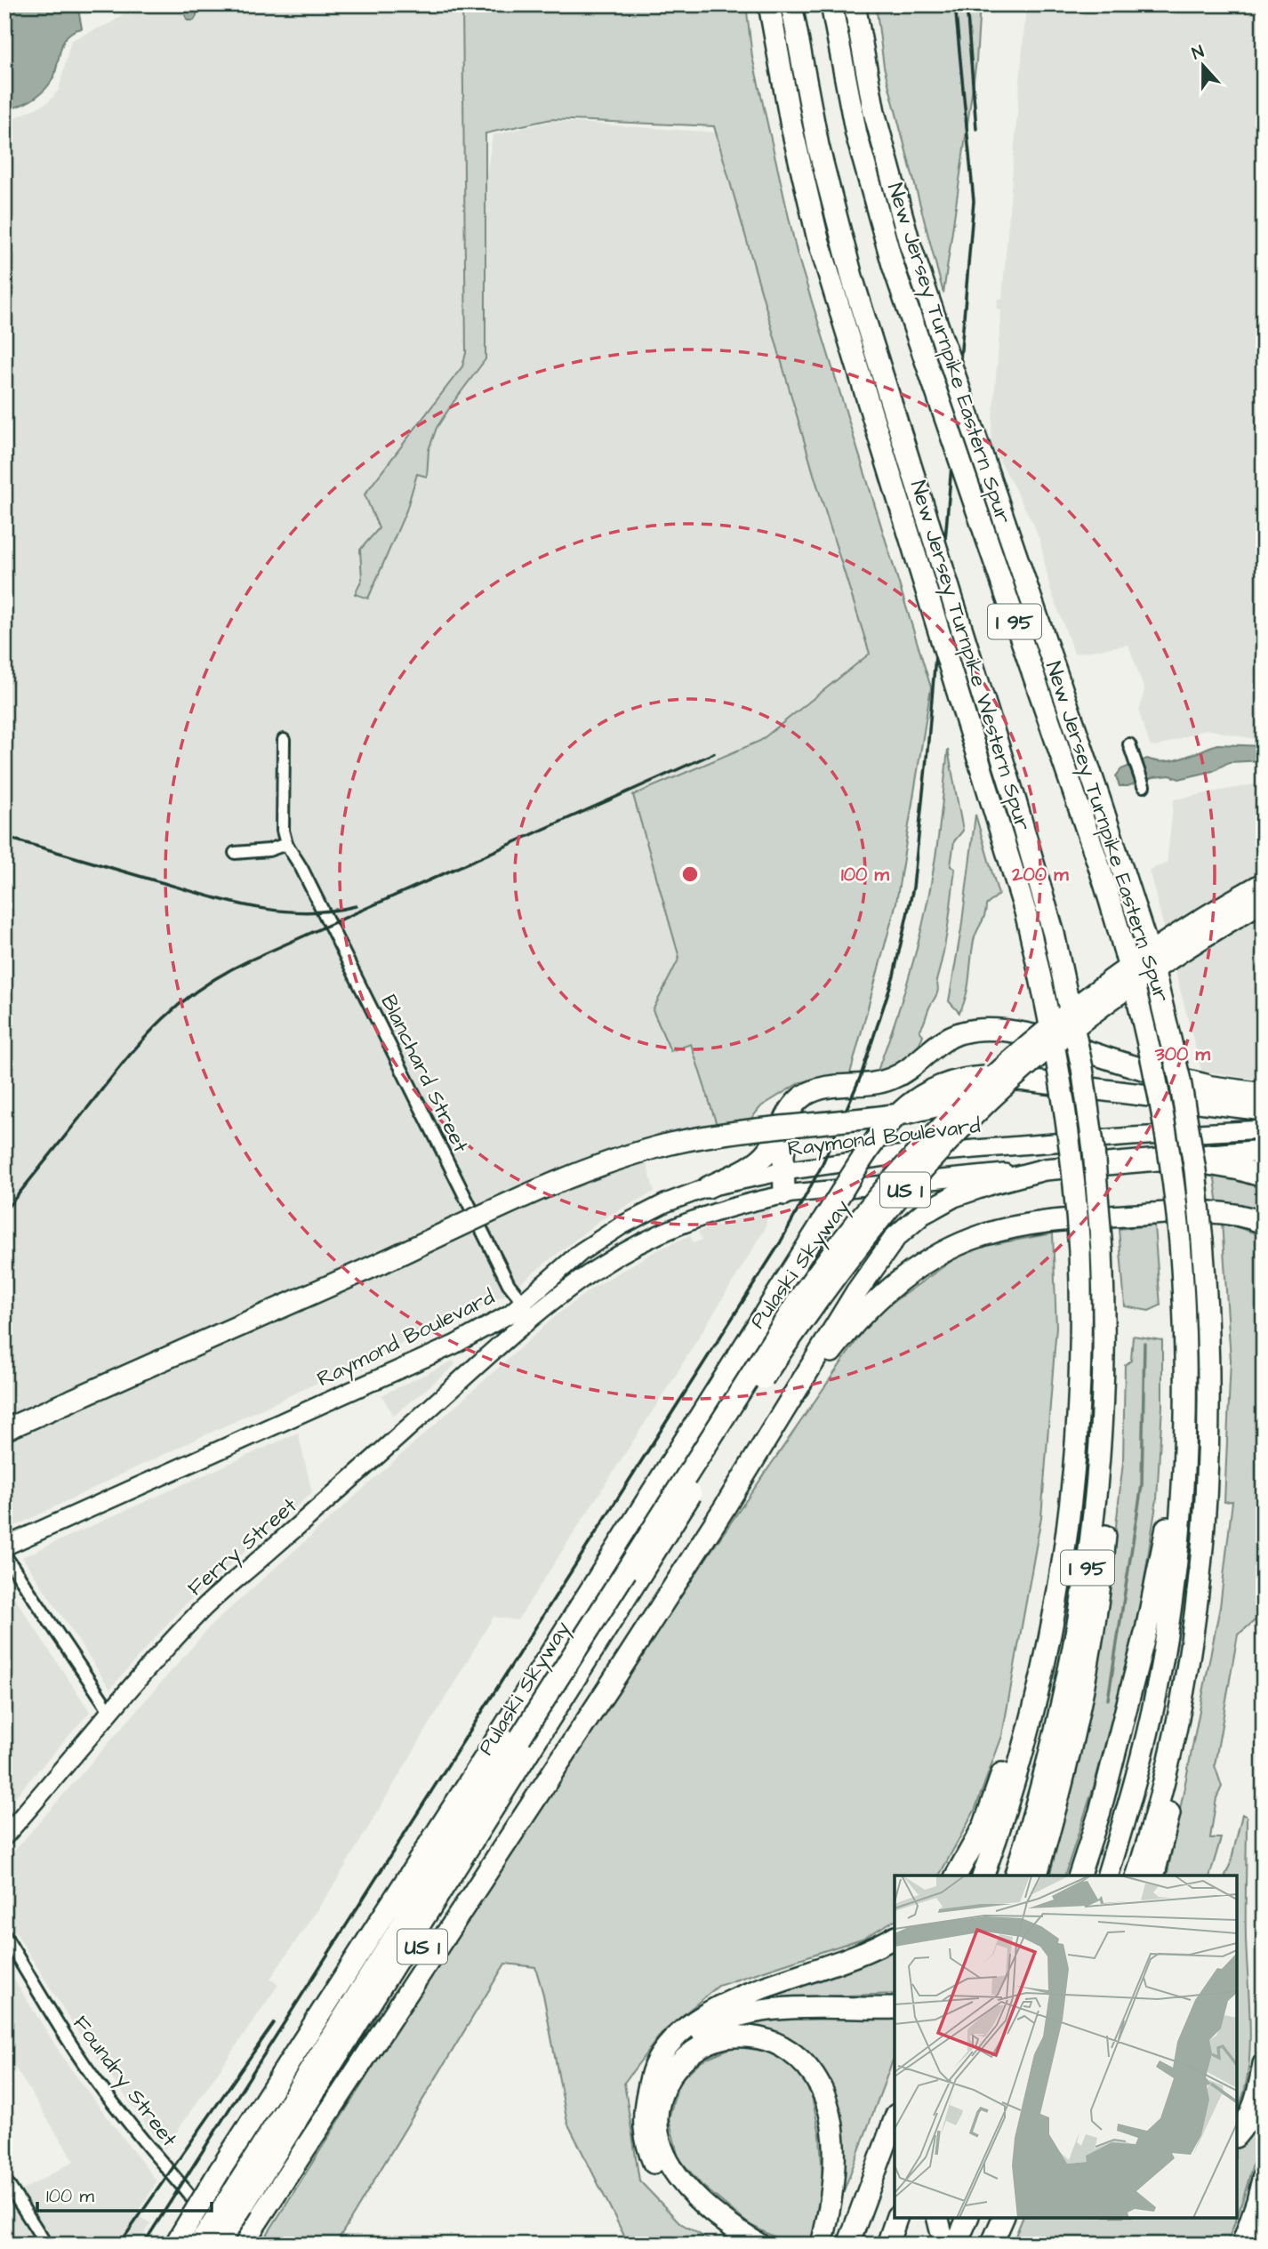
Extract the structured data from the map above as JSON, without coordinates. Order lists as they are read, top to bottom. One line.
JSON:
{"streets":{"highway":["New Jersey Turnpike Eastern Spur","I 95","New Jersey Turnpike Western Spur","Raymond Boulevard","US 1","Pulaski Skyway"],"main road":["Ferry Street"],"street":["Blanchard Street","Foundry Street"]},"crossings":[["Blanchard Street","Raymond Boulevard"],["Blanchard Street","Ferry Street"],["Raymond Boulevard","Ferry Street"],["US 1","Pulaski Skyway"]],"scale_bar":"100 m","north":"top","rings":["100 m","200 m","300 m"]}
